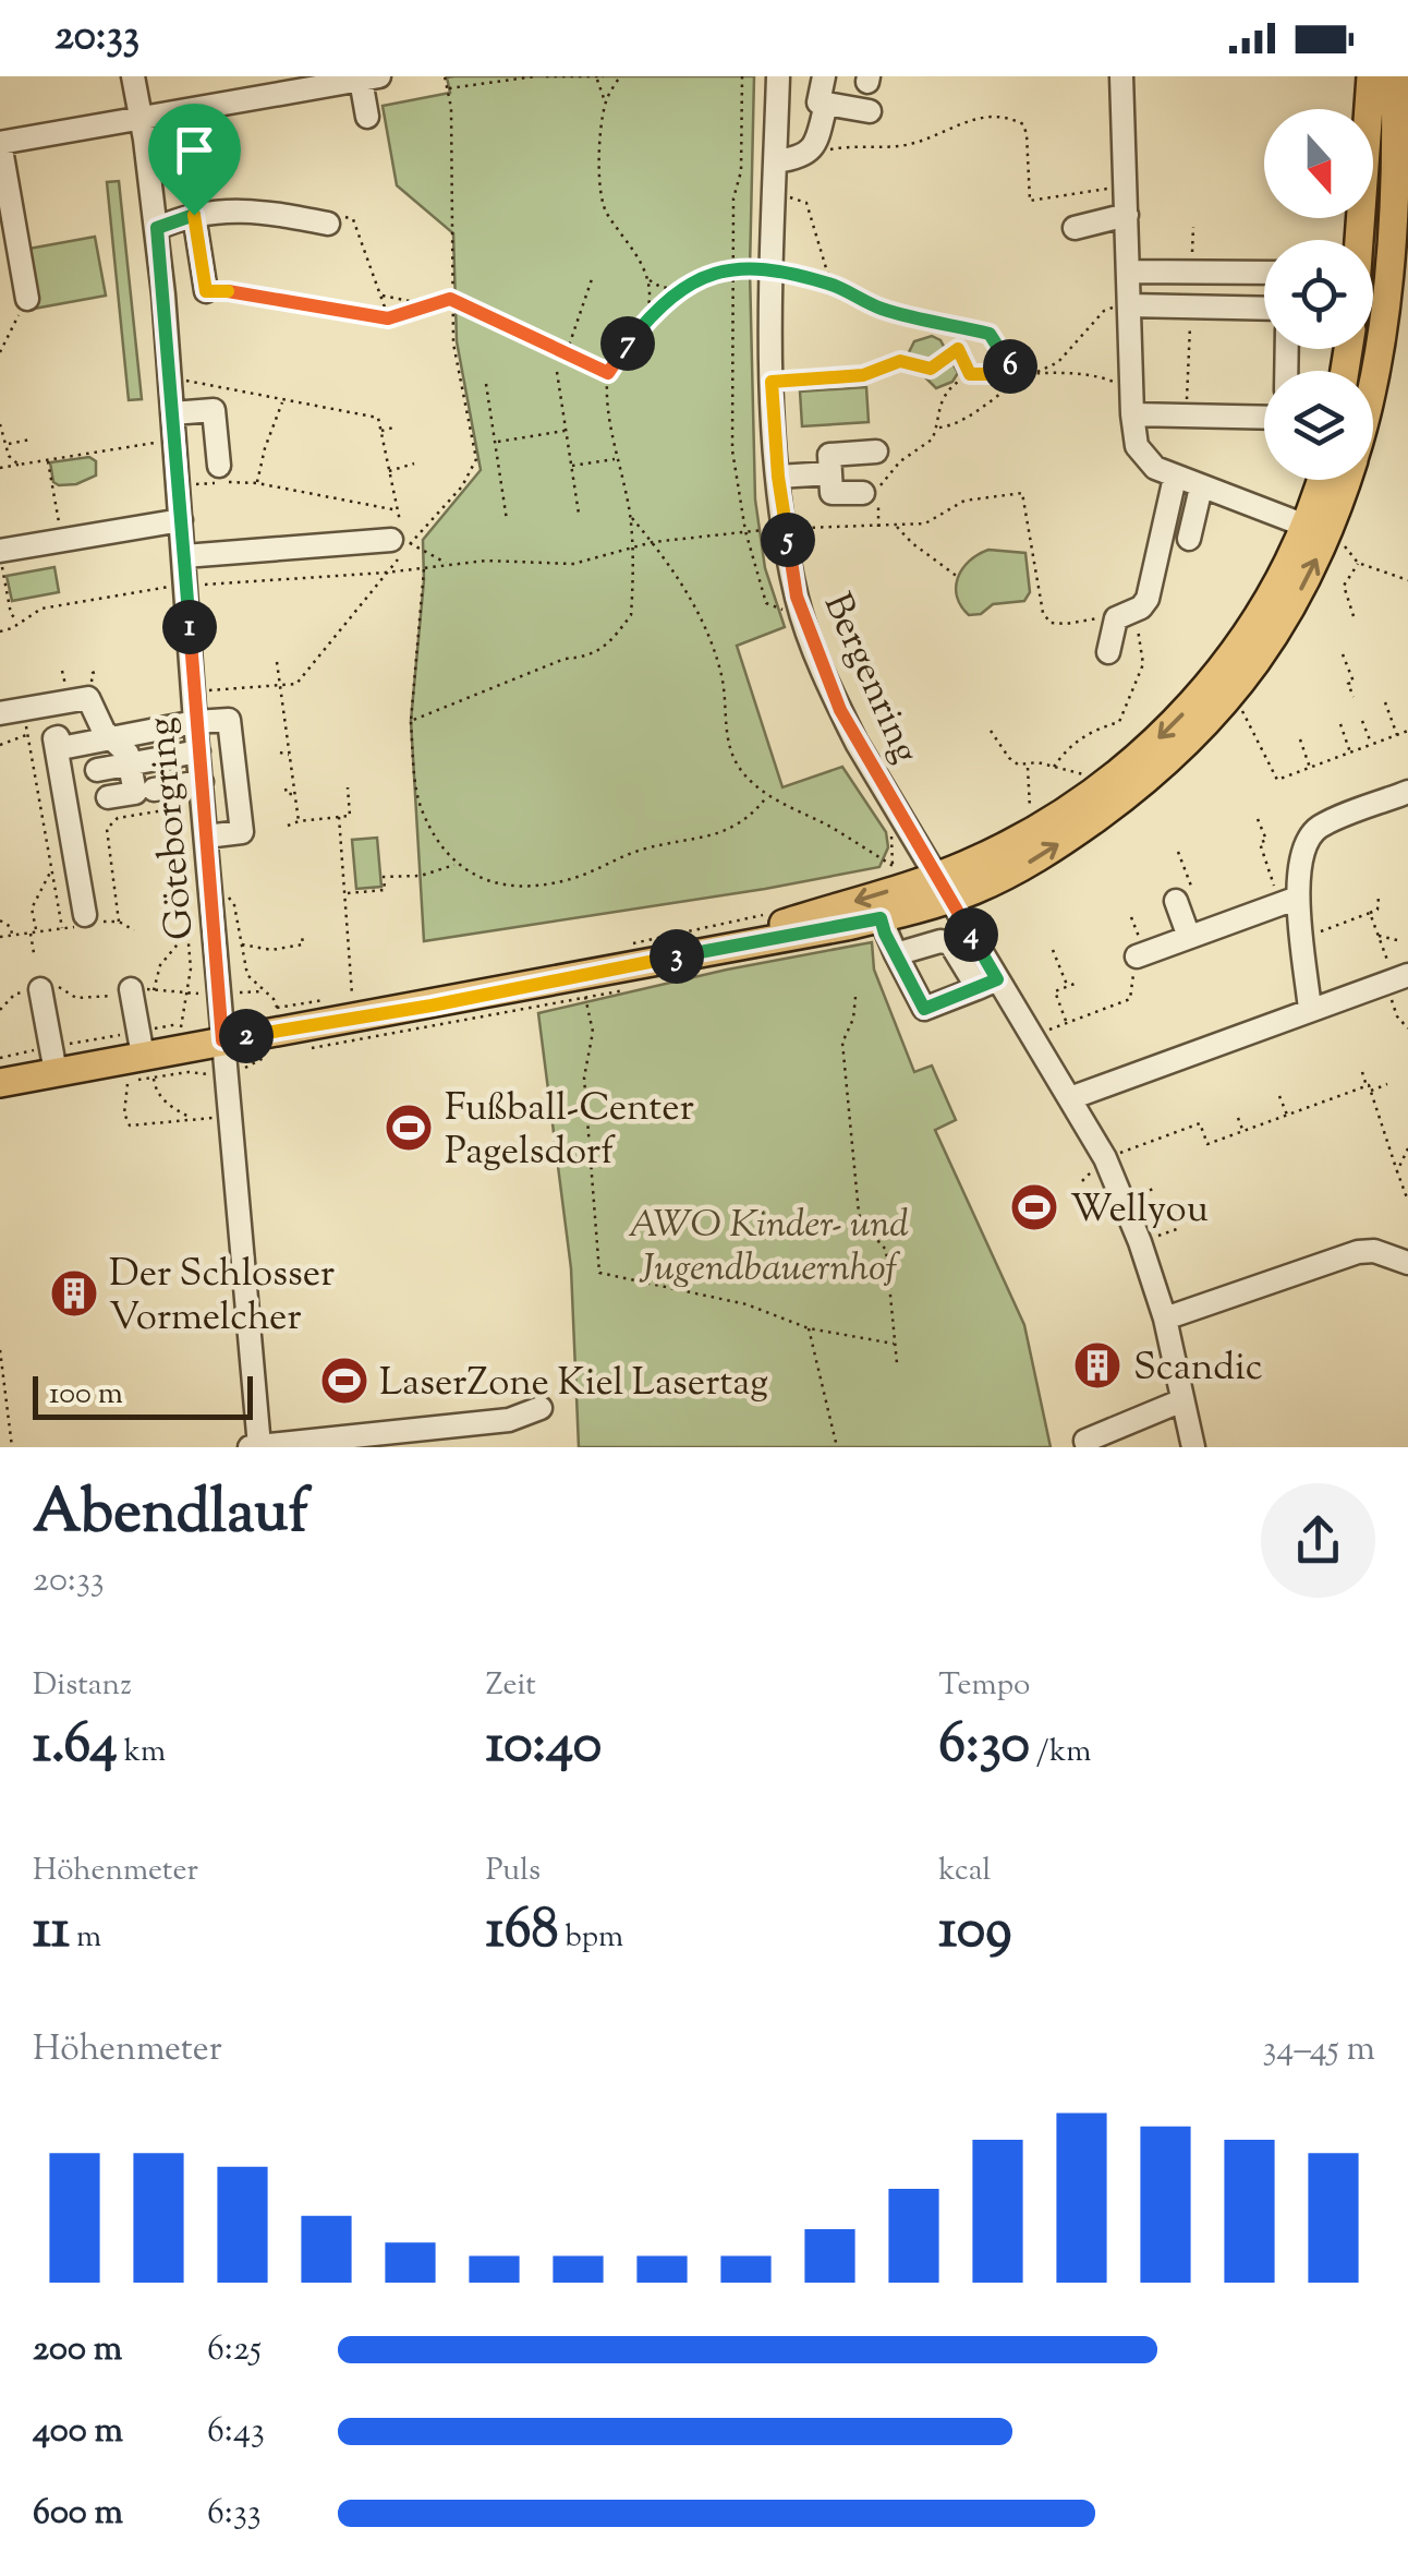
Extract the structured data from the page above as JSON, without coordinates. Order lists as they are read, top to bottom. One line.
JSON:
{"streets":{"street":["Bergenring","Göteborgring"]},"parks":["AWO Kinder- und Jugendbauernhof"],"places":{"sports":["Fußball-Center Pagelsdorf","Wellyou","LaserZone Kiel Lasertag"],"building":["Der Schlosser Vormelcher","Scandic"]},"scale_bar":"100 m","north":"bottom","page":{"status":"20:33","pins":["7","6","5","1","4","3","2"],"scale":"100 m","heading":["Abendlauf","20:33"],"stats":[["Distanz","1.64 km"],["Zeit","10:40"],["Tempo","6:30 /km"],["Höhenmeter","11 m"],["Puls","168 bpm"],["kcal","109"]],"chart":["Höhenmeter","34–45 m"],"list":[{"name":"200 m","note":"6:25"},{"name":"400 m","note":"6:43"},{"name":"600 m","note":"6:33"}]}}
